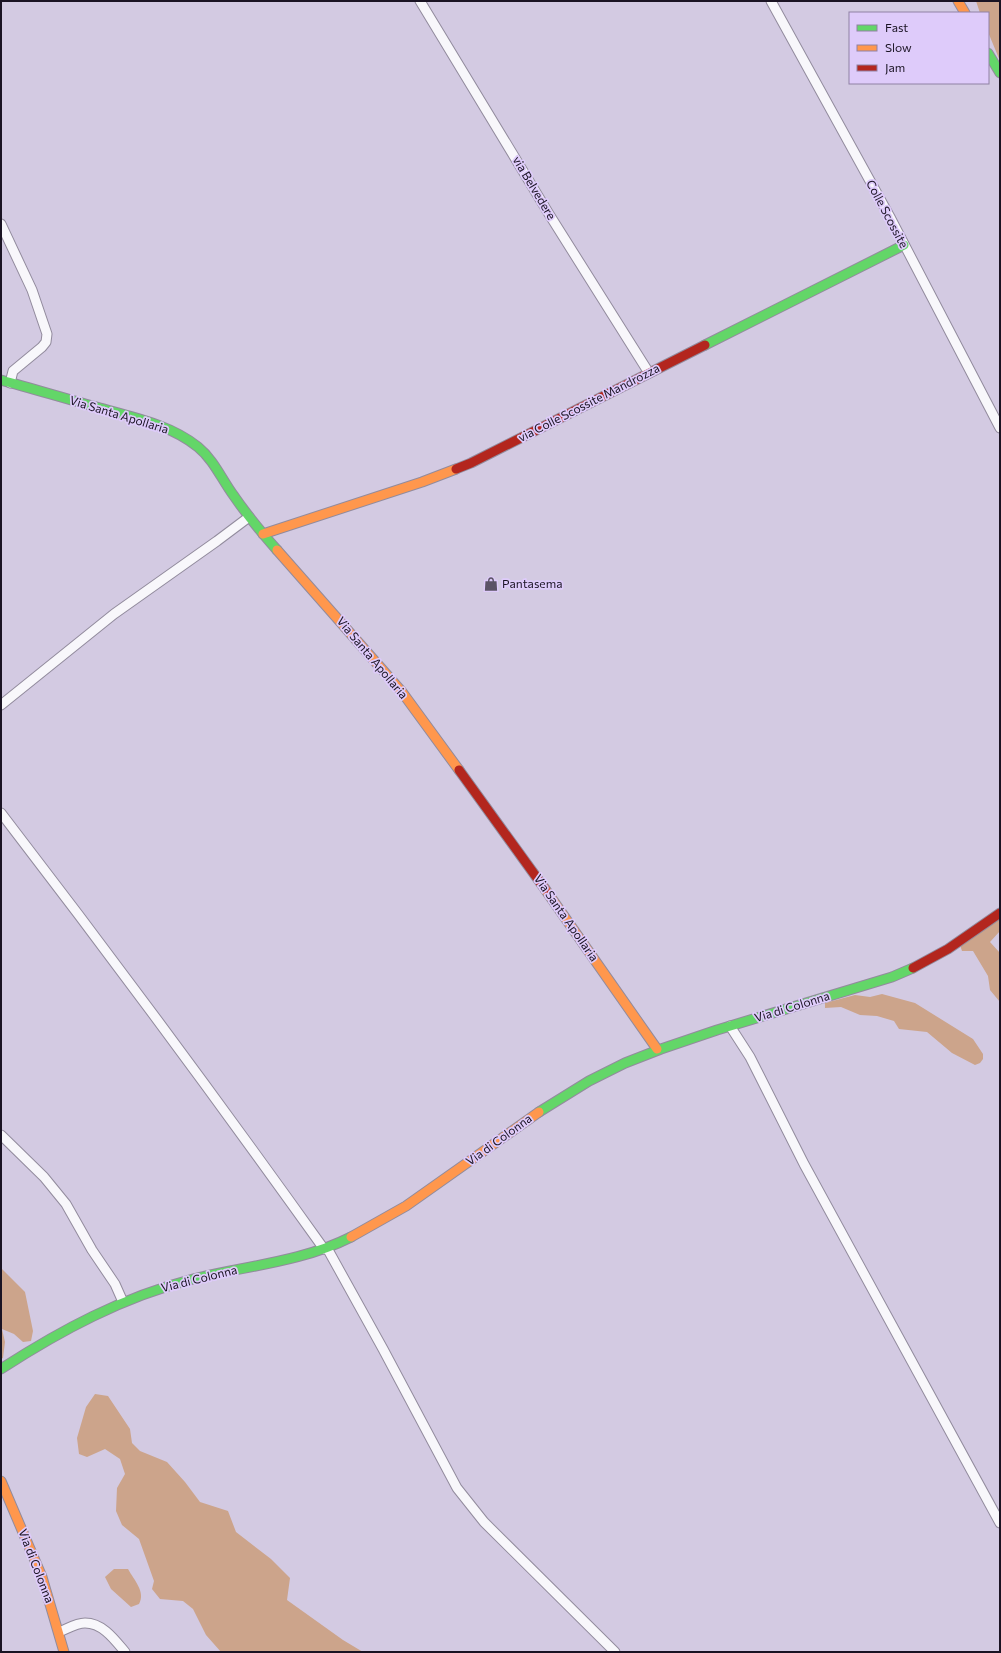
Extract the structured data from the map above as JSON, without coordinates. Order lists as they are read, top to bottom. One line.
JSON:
{"streets":{"main road":["via Colle Scossite Mandrozza","Via Santa Apollaria","Via di Colonna"],"street":["via Belvedere","Colle Scossite"]},"crossings":[["via Belvedere","via Colle Scossite Mandrozza"],["Colle Scossite","via Colle Scossite Mandrozza"],["via Colle Scossite Mandrozza","Via Santa Apollaria"],["Via Santa Apollaria","Via di Colonna"]],"places":{"shop":["Pantasema"]},"legend":["Fast","Slow","Jam"]}
